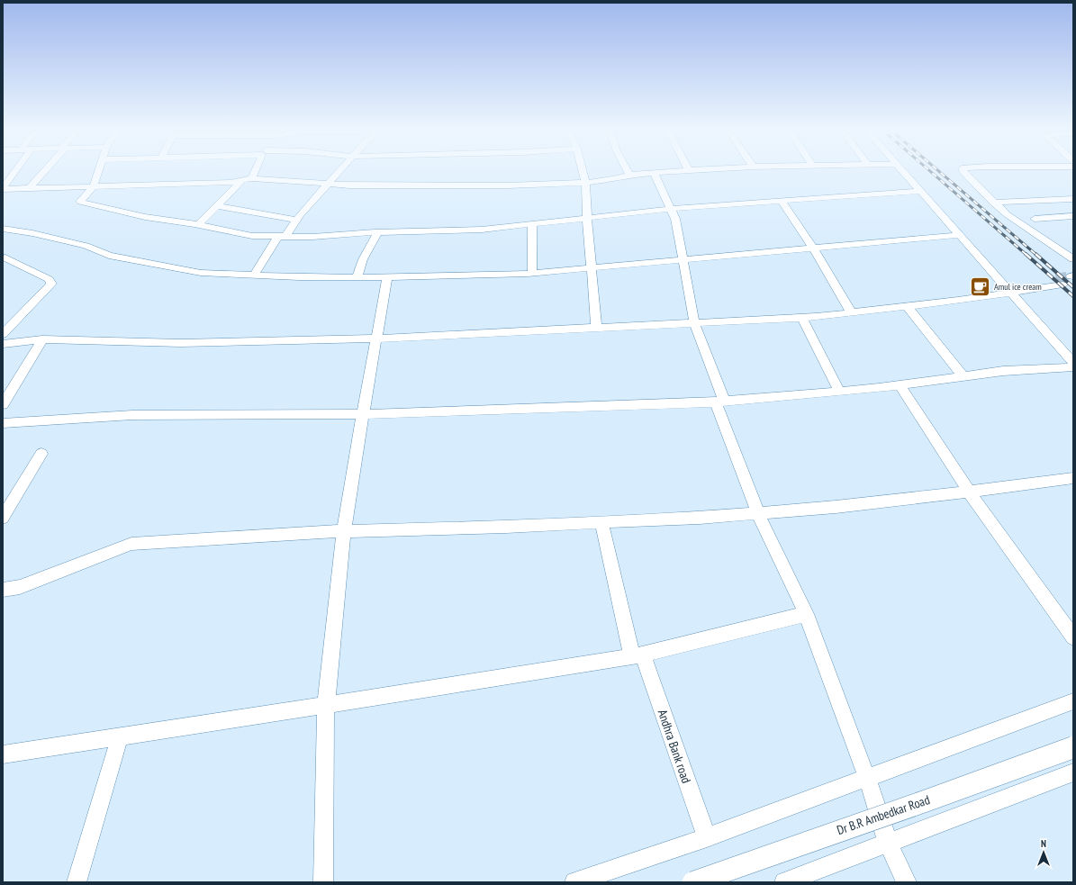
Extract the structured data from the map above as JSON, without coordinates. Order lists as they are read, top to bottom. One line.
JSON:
{"streets":{"street":["Andhra Bank road","Dr B.R Ambedkar Road"]},"places":{"cafe":["Amul ice cream"]},"north":"top"}
